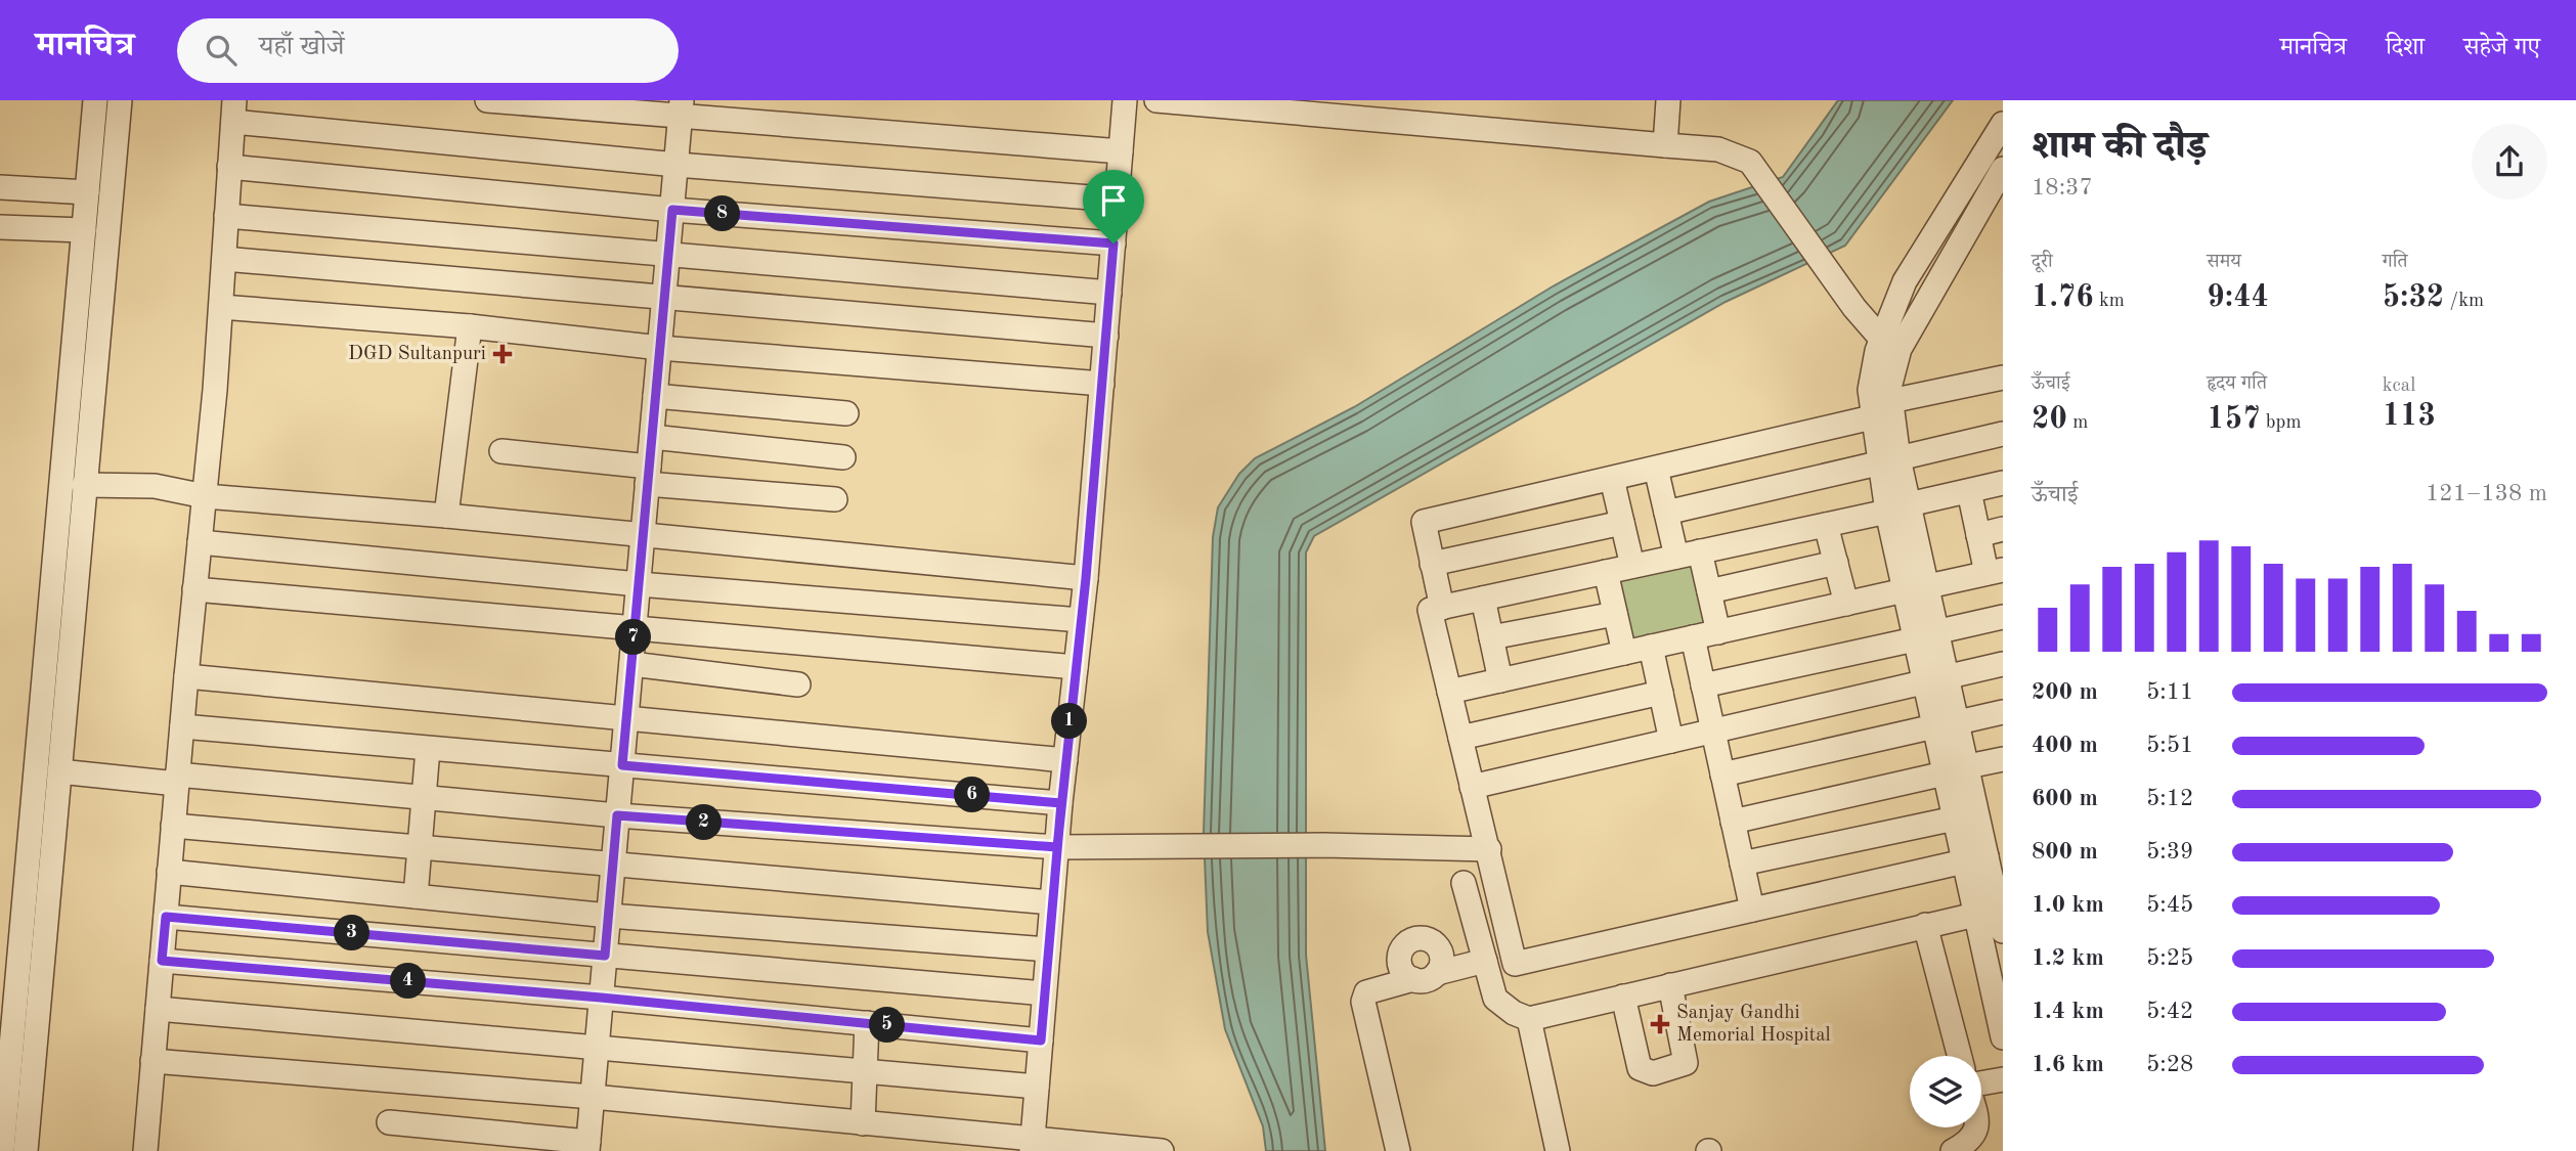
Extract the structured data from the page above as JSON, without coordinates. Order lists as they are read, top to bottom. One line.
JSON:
{"places":{"health":["DGD Sultanpuri","Sanjay Gandhi Memorial Hospital"]},"page":{"header":"मानचित्र","search":"यहाँ खोजें","nav":["मानचित्र","दिशा","सहेजे गए"],"heading":["शाम की दौड़","18:37"],"pins":["8","7","1","6","2","3","4","5"],"stats":[["दूरी","1.76 km"],["समय","9:44"],["गति","5:32 /km"],["ऊँचाई","20 m"],["हृदय गति","157 bpm"],["kcal","113"]],"chart":["ऊँचाई","121–138 m"],"list":[{"name":"200 m","note":"5:11"},{"name":"400 m","note":"5:51"},{"name":"600 m","note":"5:12"},{"name":"800 m","note":"5:39"},{"name":"1.0 km","note":"5:45"},{"name":"1.2 km","note":"5:25"},{"name":"1.4 km","note":"5:42"},{"name":"1.6 km","note":"5:28"}]}}
